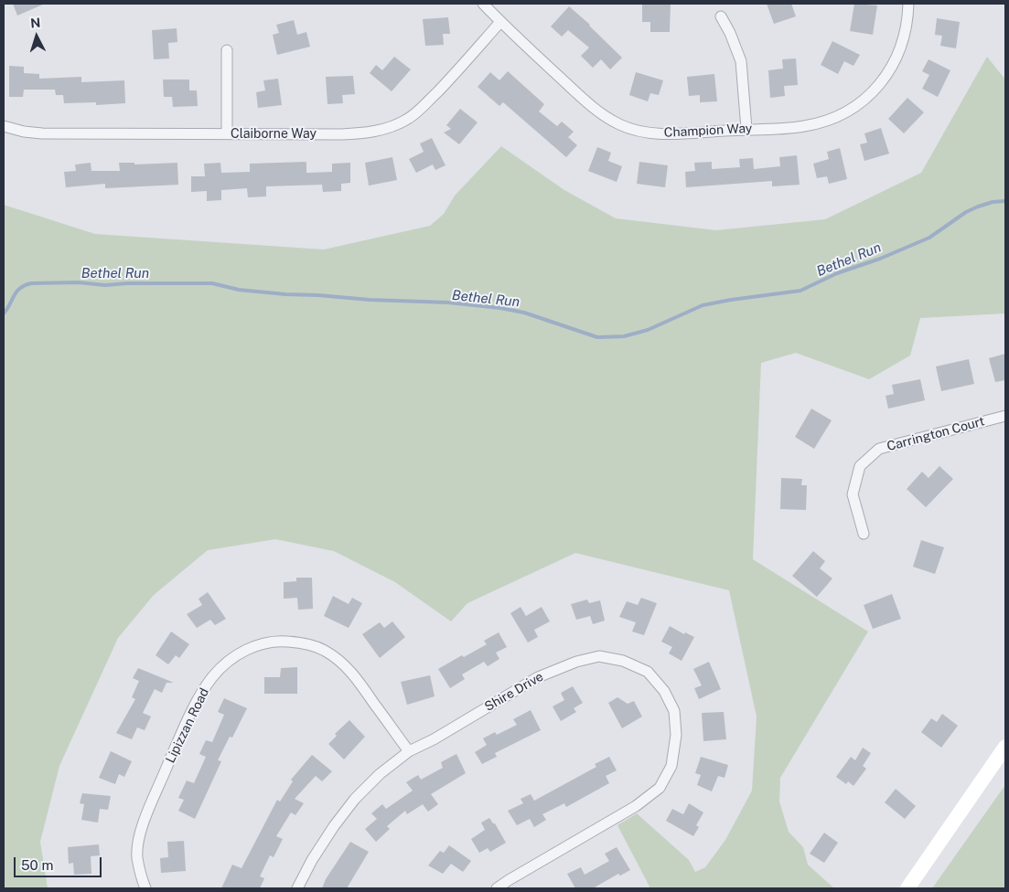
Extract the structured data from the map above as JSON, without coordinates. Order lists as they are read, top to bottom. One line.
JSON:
{"streets":{"street":["Champion Way","Claiborne Way","Carrington Court","Shire Drive","Lipizzan Road"]},"crossings":[["Champion Way","Claiborne Way"],["Shire Drive","Lipizzan Road"]],"water":["Bethel Run"],"scale_bar":"50 m","north":"top"}
